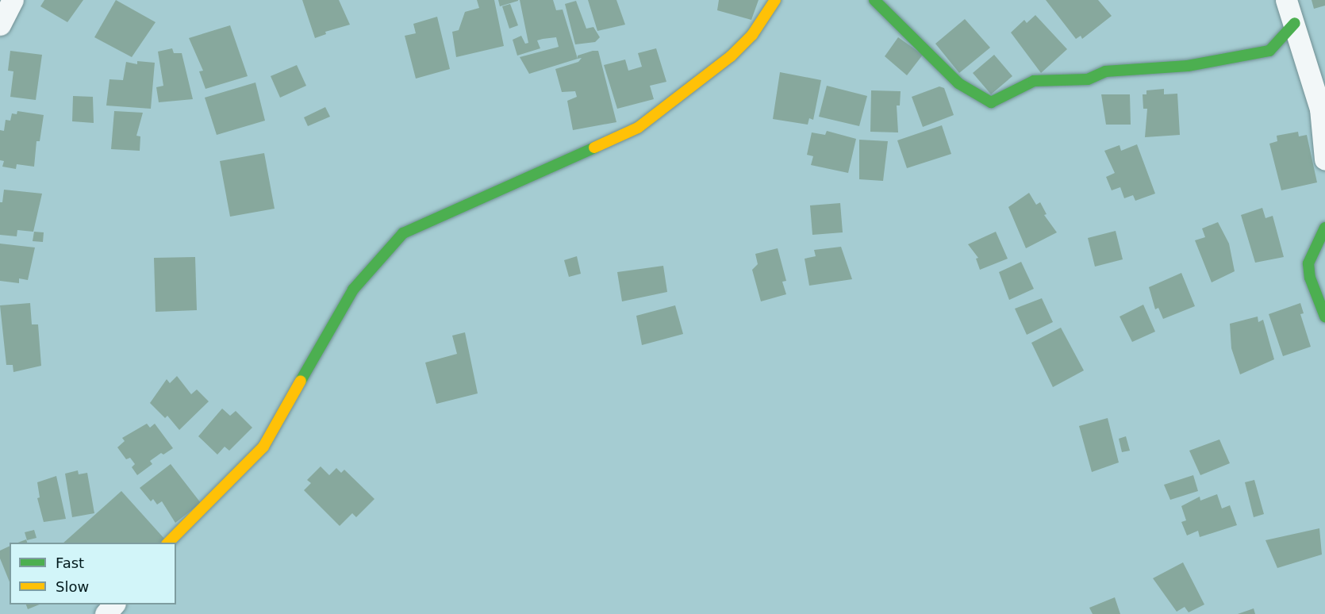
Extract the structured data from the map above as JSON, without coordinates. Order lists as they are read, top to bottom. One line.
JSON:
{"legend":["Fast","Slow"]}
